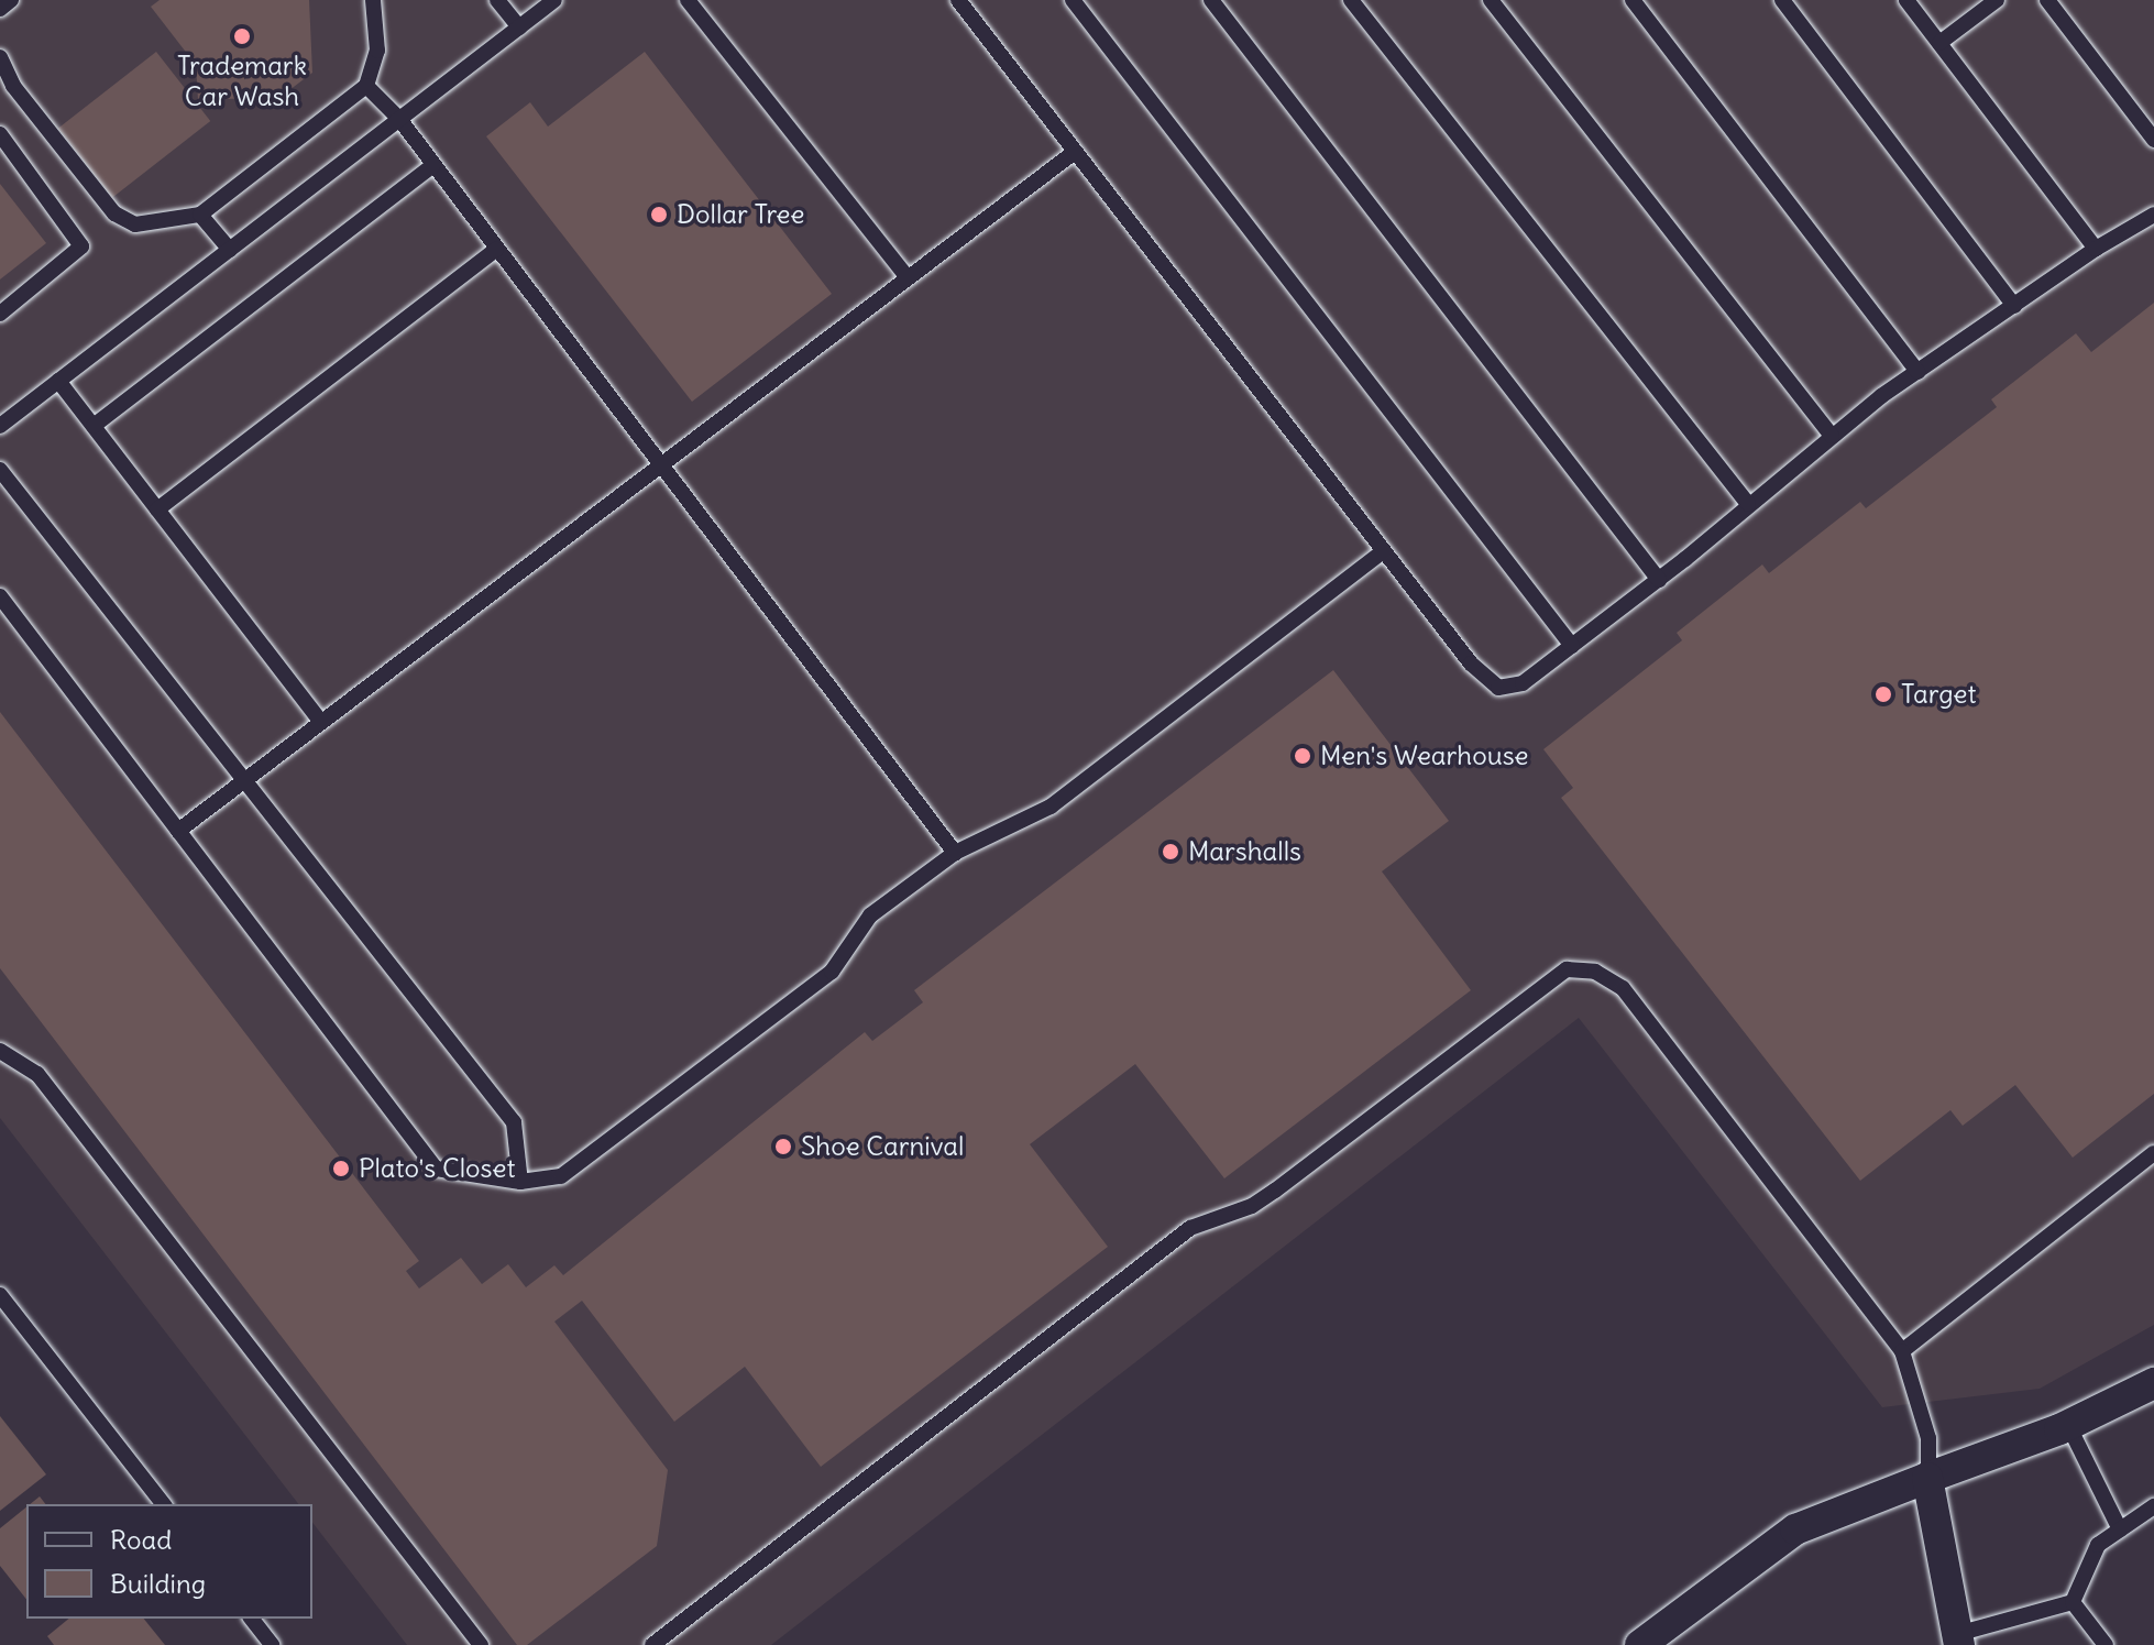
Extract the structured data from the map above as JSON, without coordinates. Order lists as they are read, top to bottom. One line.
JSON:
{"places":["Trademark Car Wash","Dollar Tree","Target","Men's Wearhouse","Marshalls","Shoe Carnival","Plato's Closet"],"legend":["Road","Building"]}
